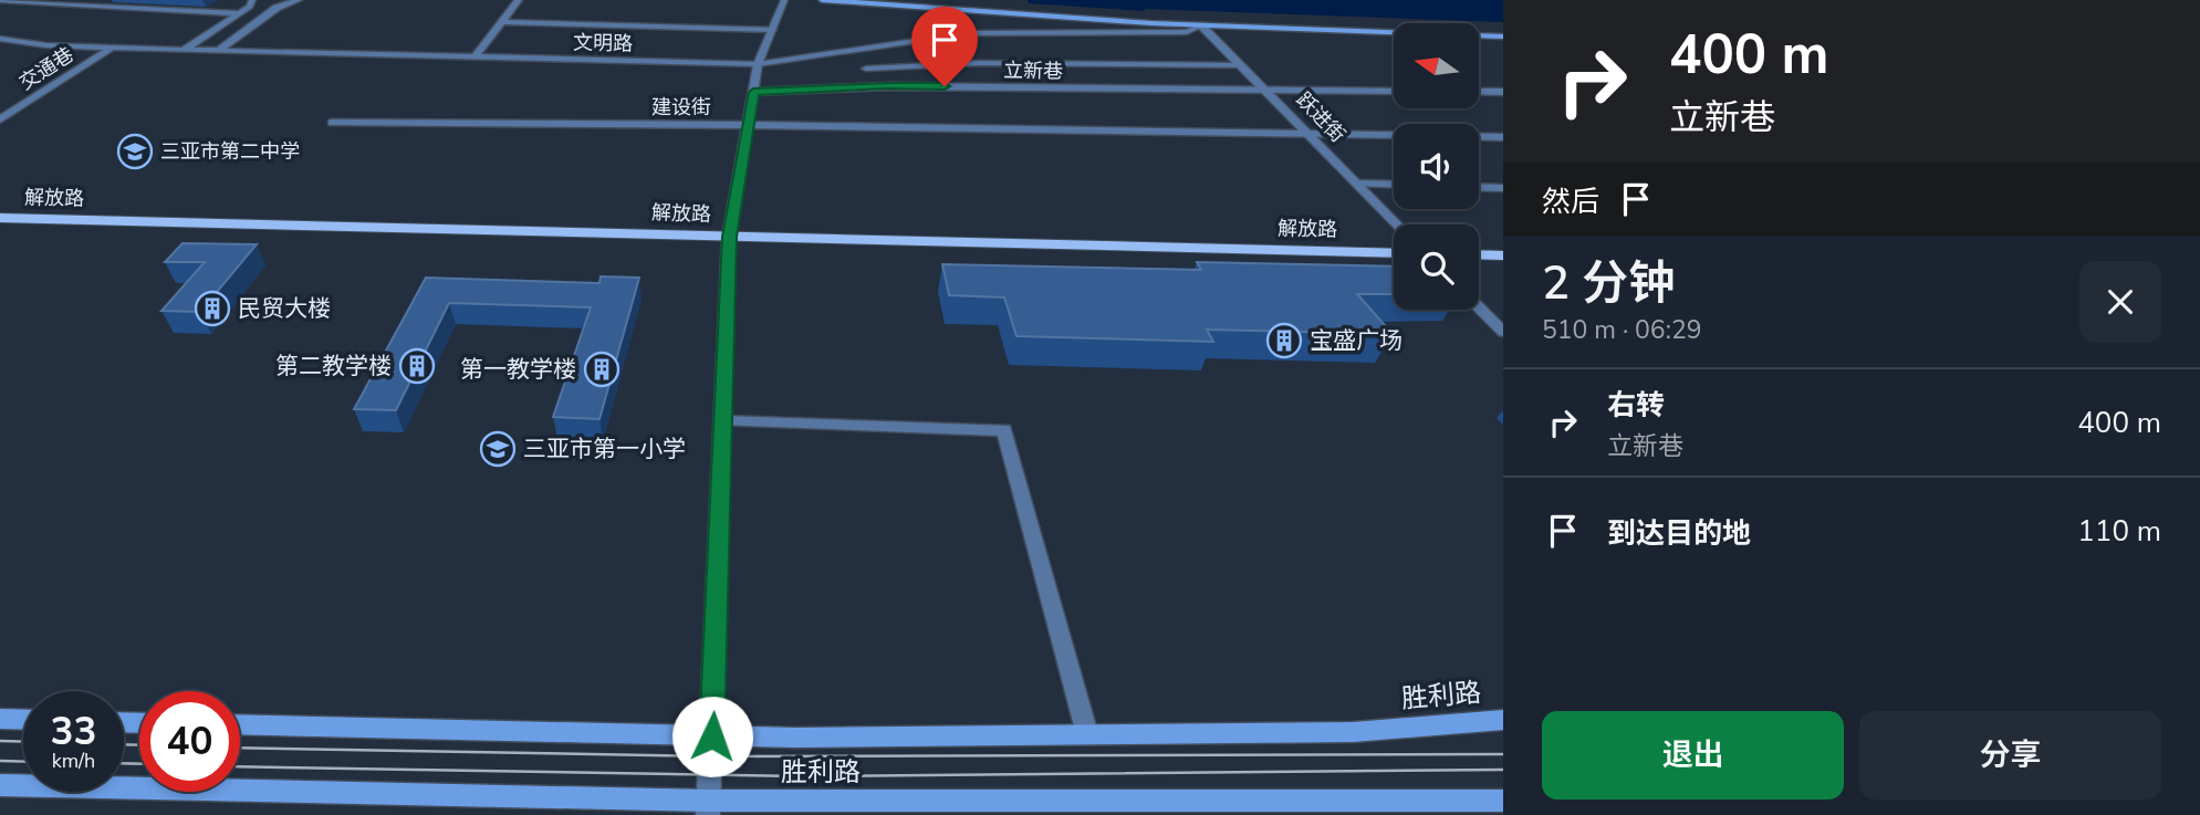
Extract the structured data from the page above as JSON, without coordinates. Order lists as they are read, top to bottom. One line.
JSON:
{"streets":{"main road":["解放路","胜利路"],"street":["文明路","交通巷","立新巷","建设街","跃进街"]},"crossings":[["文明路","交通巷"],["文明路","跃进街"],["立新巷","跃进街"],["建设街","跃进街"]],"places":{"school or university":["三亚市第二中学","三亚市第一小学"],"building":["民贸大楼","宝盛广场","第二教学楼","第一教学楼"]},"north":"left","page":{"turn":["400 m","立新巷"],"then":"然后","heading":["2 分钟","510 m · 06:29"],"list":[{"name":"右转","note":"立新巷","value":"400 m"},{"name":"到达目的地","value":"110 m"}],"speed":"33 km/h","limit":"40","buttons":["退出","分享"]}}
